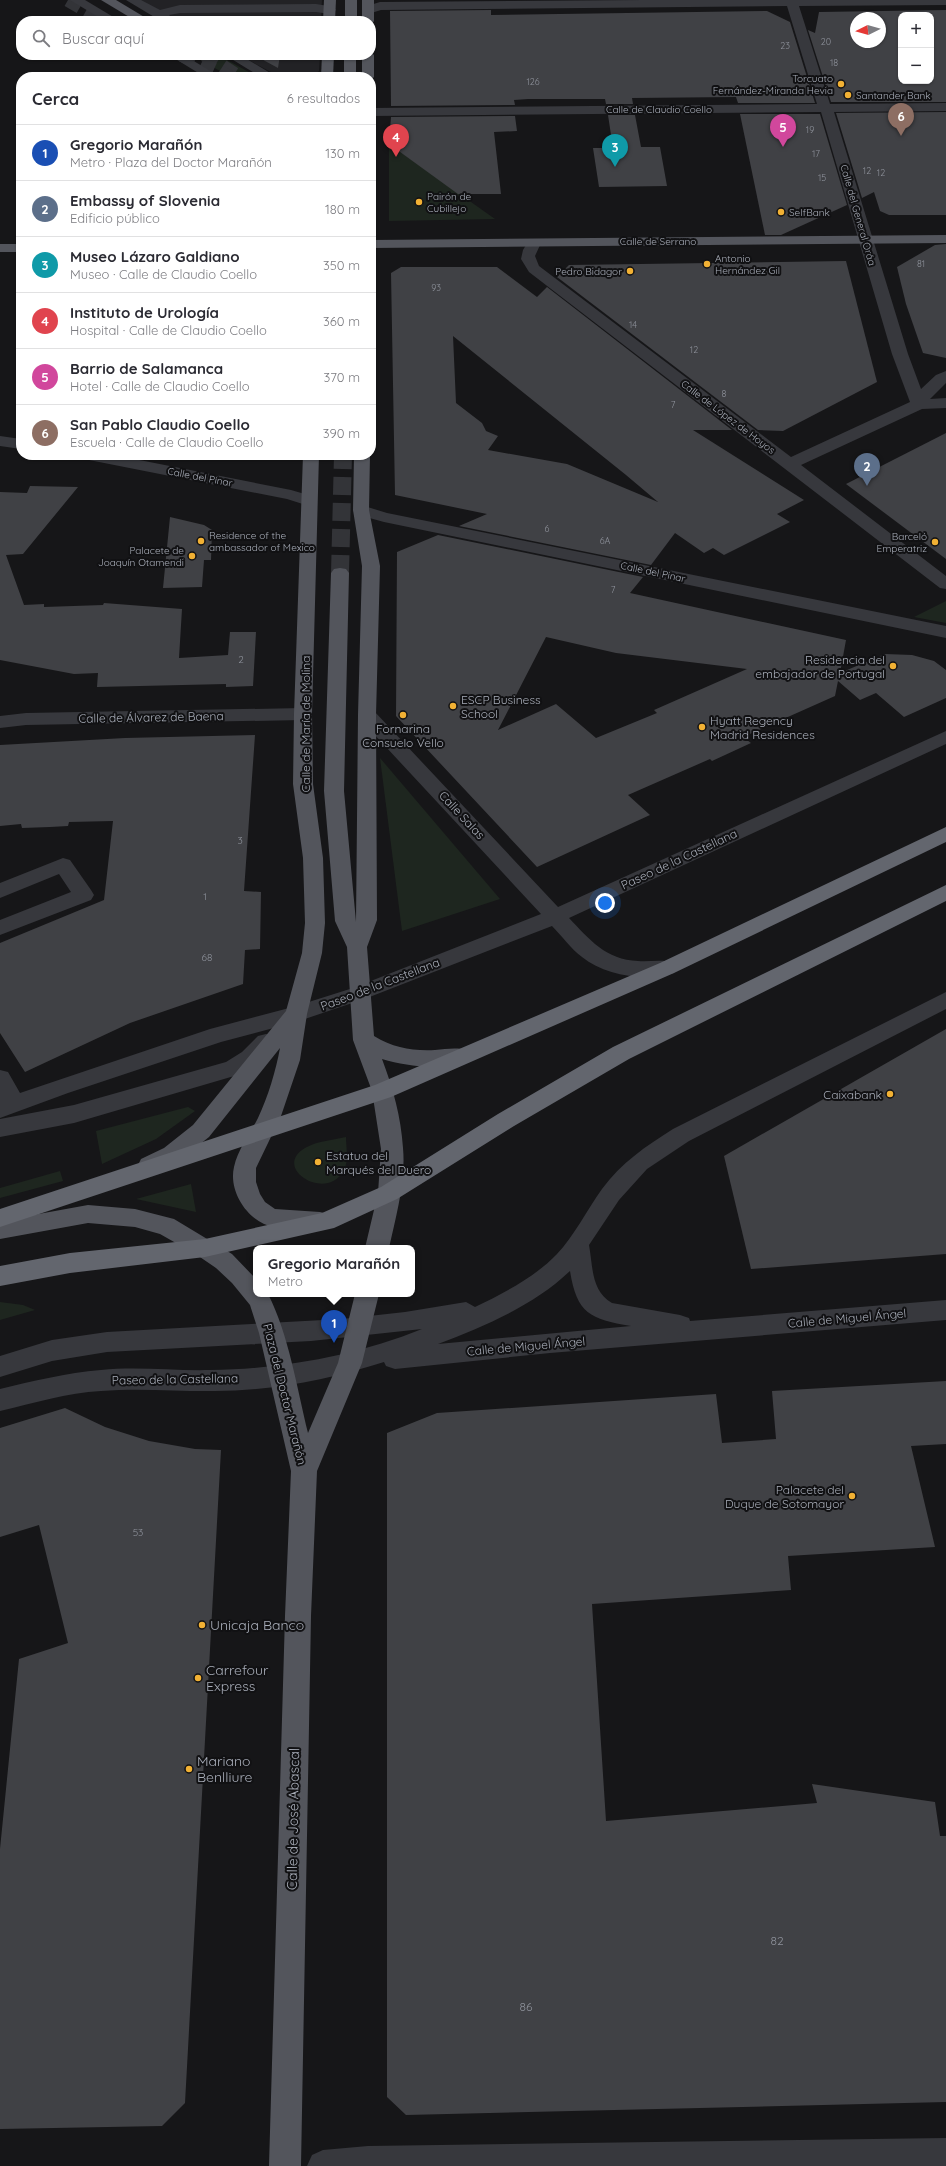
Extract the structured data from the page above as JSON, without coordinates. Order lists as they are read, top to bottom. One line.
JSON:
{"streets":{"main road":["Calle de Serrano","Calle de María de Molina","Plaza del Doctor Marañón","Calle de José Abascal"],"street":["Calle de Claudio Coello","Calle del General Oráa","Calle de López de Hoyos","Calle del Pinar","Calle de Álvarez de Baena","Calle Salas","Paseo de la Castellana","Calle de Miguel Ángel"]},"crossings":[["Calle de Claudio Coello","Calle del General Oráa"],["Calle del General Oráa","Calle de Serrano"],["Calle de Serrano","Calle de López de Hoyos"],["Calle del Pinar","Calle de María de Molina"],["Calle de Álvarez de Baena","Calle de María de Molina"],["Calle de María de Molina","Paseo de la Castellana"],["Calle Salas","Paseo de la Castellana"],["Paseo de la Castellana","Calle de Miguel Ángel"],["Paseo de la Castellana","Plaza del Doctor Marañón"],["Calle de Miguel Ángel","Plaza del Doctor Marañón"],["Plaza del Doctor Marañón","Calle de José Abascal"]],"places":["Torcuato Fernández-Miranda Hevia","Santander Bank","Pairón de Cubillejo","SelfBank","Antonio Hernández Gil","Pedro Bidagor","Residence of the ambassador of Mexico","Barceló Emperatriz","Palacete de Joaquín Otamendi","Residencia del embajador de Portugal","ESCP Business School","Fornarina Consuelo Vello","Hyatt Regency Madrid Residences","Caixabank","Estatua del Marqués del Duero","Palacete del Duque de Sotomayor","Unicaja Banco","Carrefour Express","Mariano Benlliure"],"house_numbers":["20","23","18","126","19","17","12","12","15","81","93","14","12","8","7","6","6A","7","2","3","1","68","53","82","86"],"north":"left","page":{"map_buttons":["+","−"],"search":"Buscar aquí","heading":["Cerca","6 resultados"],"pins":["6","5","4","3","2","1"],"list":[{"mark":"1","name":"Gregorio Marañón","note":"Metro · Plaza del Doctor Marañón","value":"130 m"},{"mark":"2","name":"Embassy of Slovenia","note":"Edificio público","value":"180 m"},{"mark":"3","name":"Museo Lázaro Galdiano","note":"Museo · Calle de Claudio Coello","value":"350 m"},{"mark":"4","name":"Instituto de Urología","note":"Hospital · Calle de Claudio Coello","value":"360 m"},{"mark":"5","name":"Barrio de Salamanca","note":"Hotel · Calle de Claudio Coello","value":"370 m"},{"mark":"6","name":"San Pablo Claudio Coello","note":"Escuela · Calle de Claudio Coello","value":"390 m"}],"popup":["Gregorio Marañón","Metro"]}}
